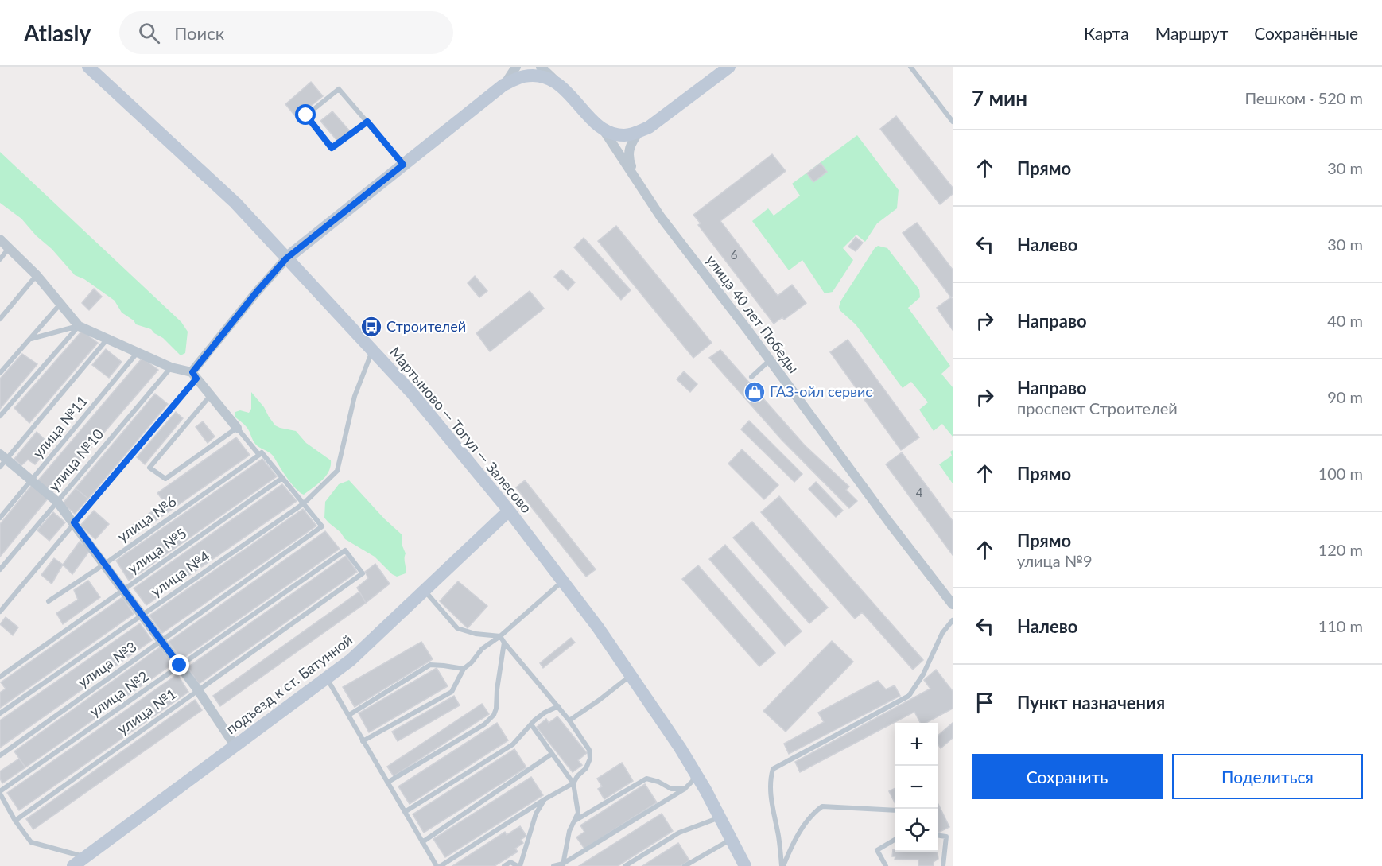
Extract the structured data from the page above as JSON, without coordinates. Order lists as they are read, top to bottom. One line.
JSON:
{"streets":{"street":["улица 40 лет Победы","Мартыново — Тогул — Залесово","подъезд к ст. Батунной"],"lane":["улица №11","улица №10","улица №6","улица №5","улица №4","улица №3","улица №2","улица №1"]},"crossings":[["Мартыново — Тогул — Залесово","улица №4"],["Мартыново — Тогул — Залесово","подъезд к ст. Батунной"],["улица №4","улица №3"],["улица №2","улица №1"]],"places":{"bus stop":["Строителей"],"shop":["ГАЗ-ойл сервис"]},"house_numbers":["6","4"],"page":{"header":"Atlasly","search":"Поиск","nav":["Карта","Маршрут","Сохранённые"],"heading":["7 мин","Пешком · 520 m"],"list":[["Прямо","30 m"],["Налево","30 m"],["Направо","40 m"],["Направо","проспект Строителей","90 m"],["Прямо","100 m"],["Прямо","улица №9","120 m"],["Налево","110 m"],"Пункт назначения"],"map_buttons":["+","−"],"buttons":["Сохранить","Поделиться"]}}
